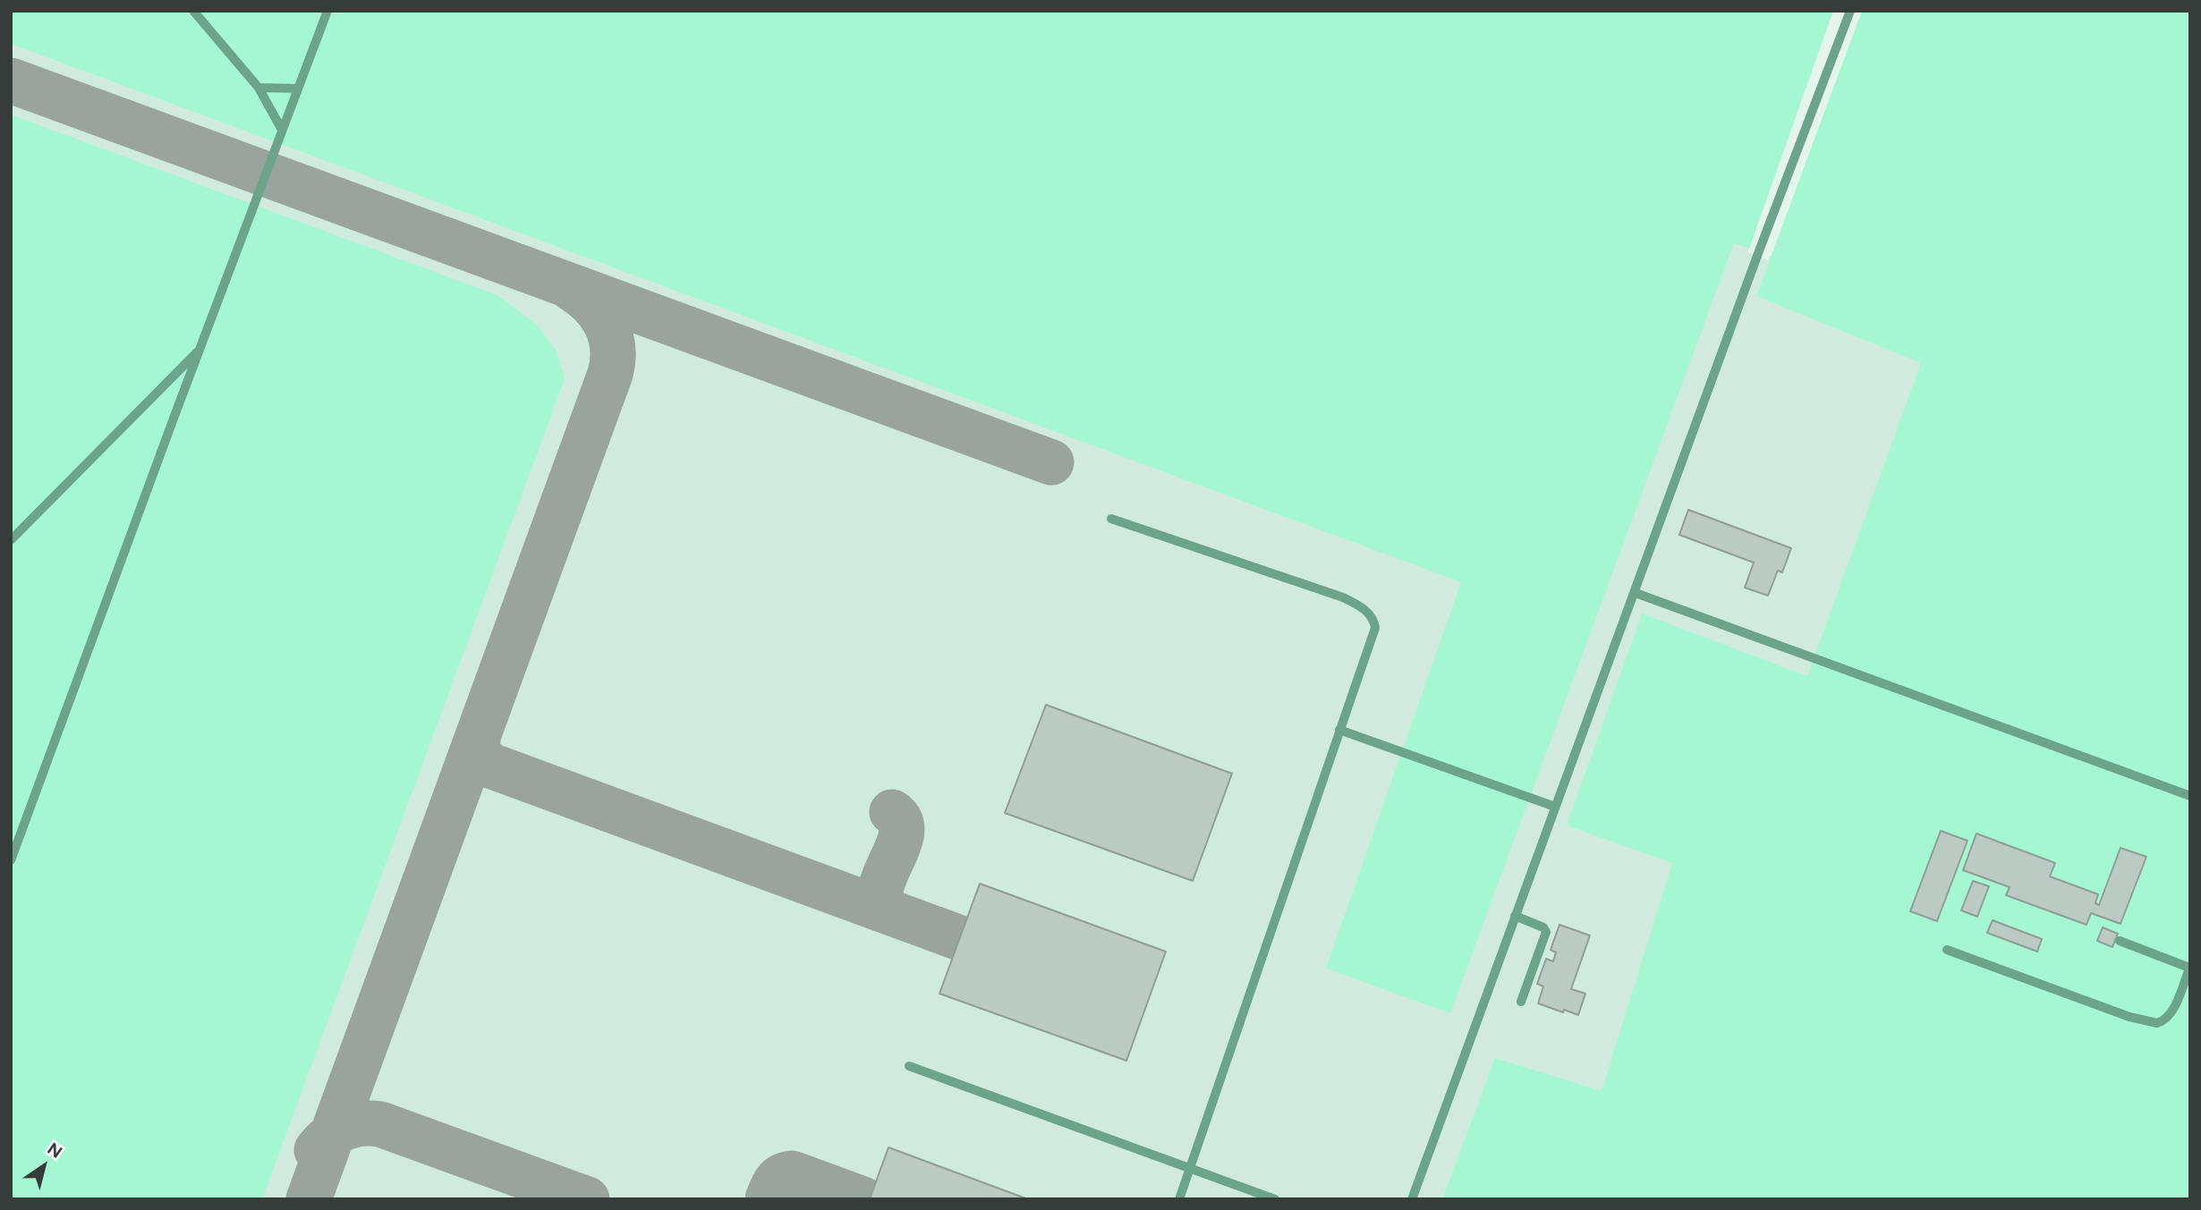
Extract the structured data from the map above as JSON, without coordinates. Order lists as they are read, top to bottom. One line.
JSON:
{"north":"top right"}
